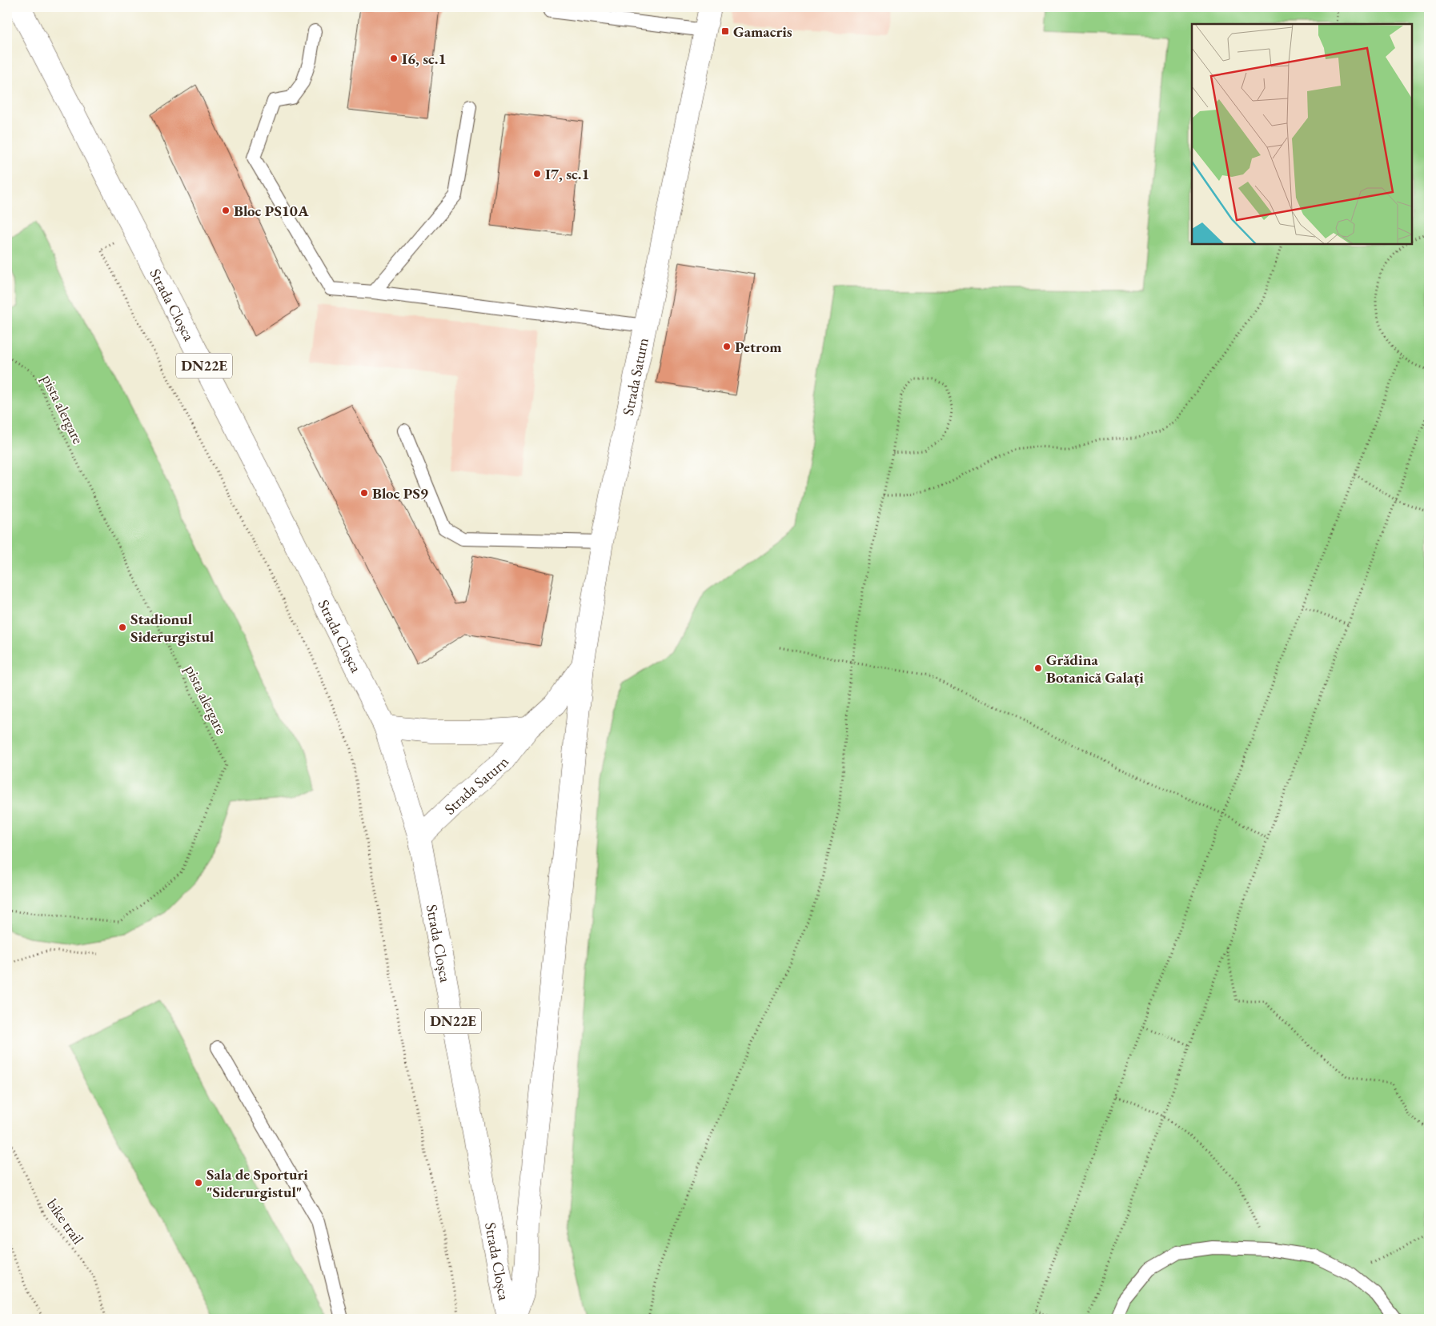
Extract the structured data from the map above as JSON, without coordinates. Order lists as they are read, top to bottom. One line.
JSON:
{"streets":{"street":["Strada Cloșca","DN22E","Strada Saturn"],"path":["pista alergare","bike trail"]},"crossings":[["Strada Cloșca","Strada Saturn"]],"places":{"transit":["Gamacris"],"other":["I6, sc.1","I7, sc.1","Bloc PS10A","Petrom","Bloc PS9","Stadionul Siderurgistul","Grădina Botanică Galați","Sala de Sporturi \"Siderurgistul\""]}}
